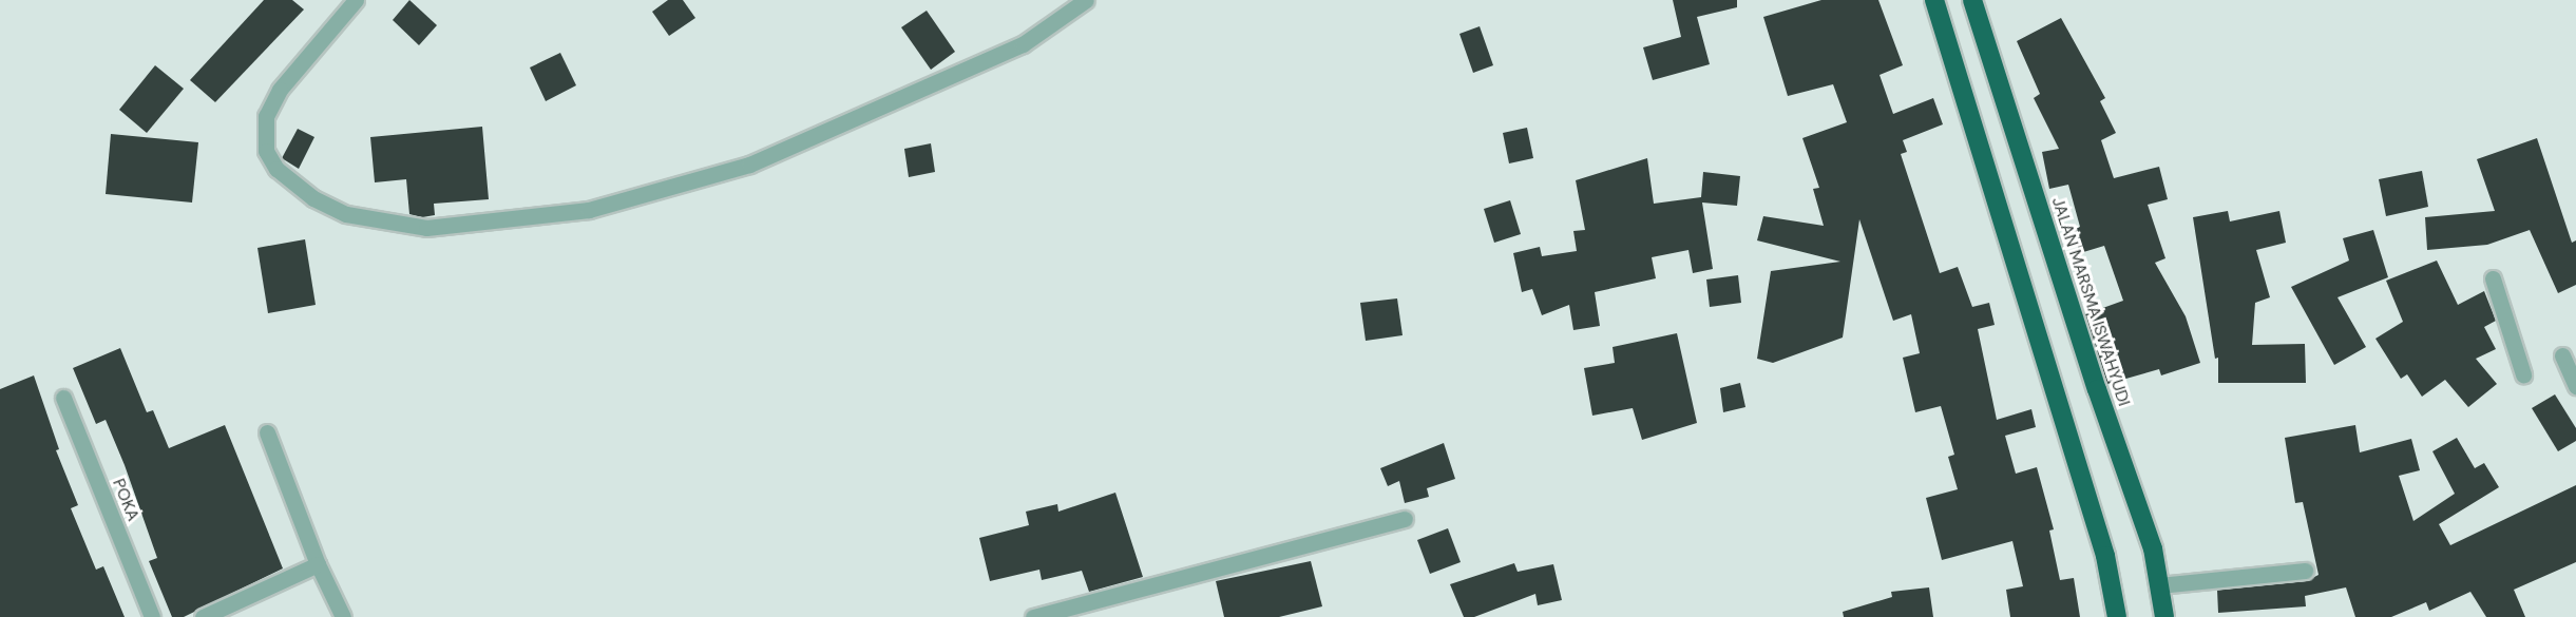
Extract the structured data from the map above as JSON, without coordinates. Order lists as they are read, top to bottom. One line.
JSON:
{"streets":{"highway":["JALAN MARSMA ISWAHYUDI"],"street":["POKA"]}}
